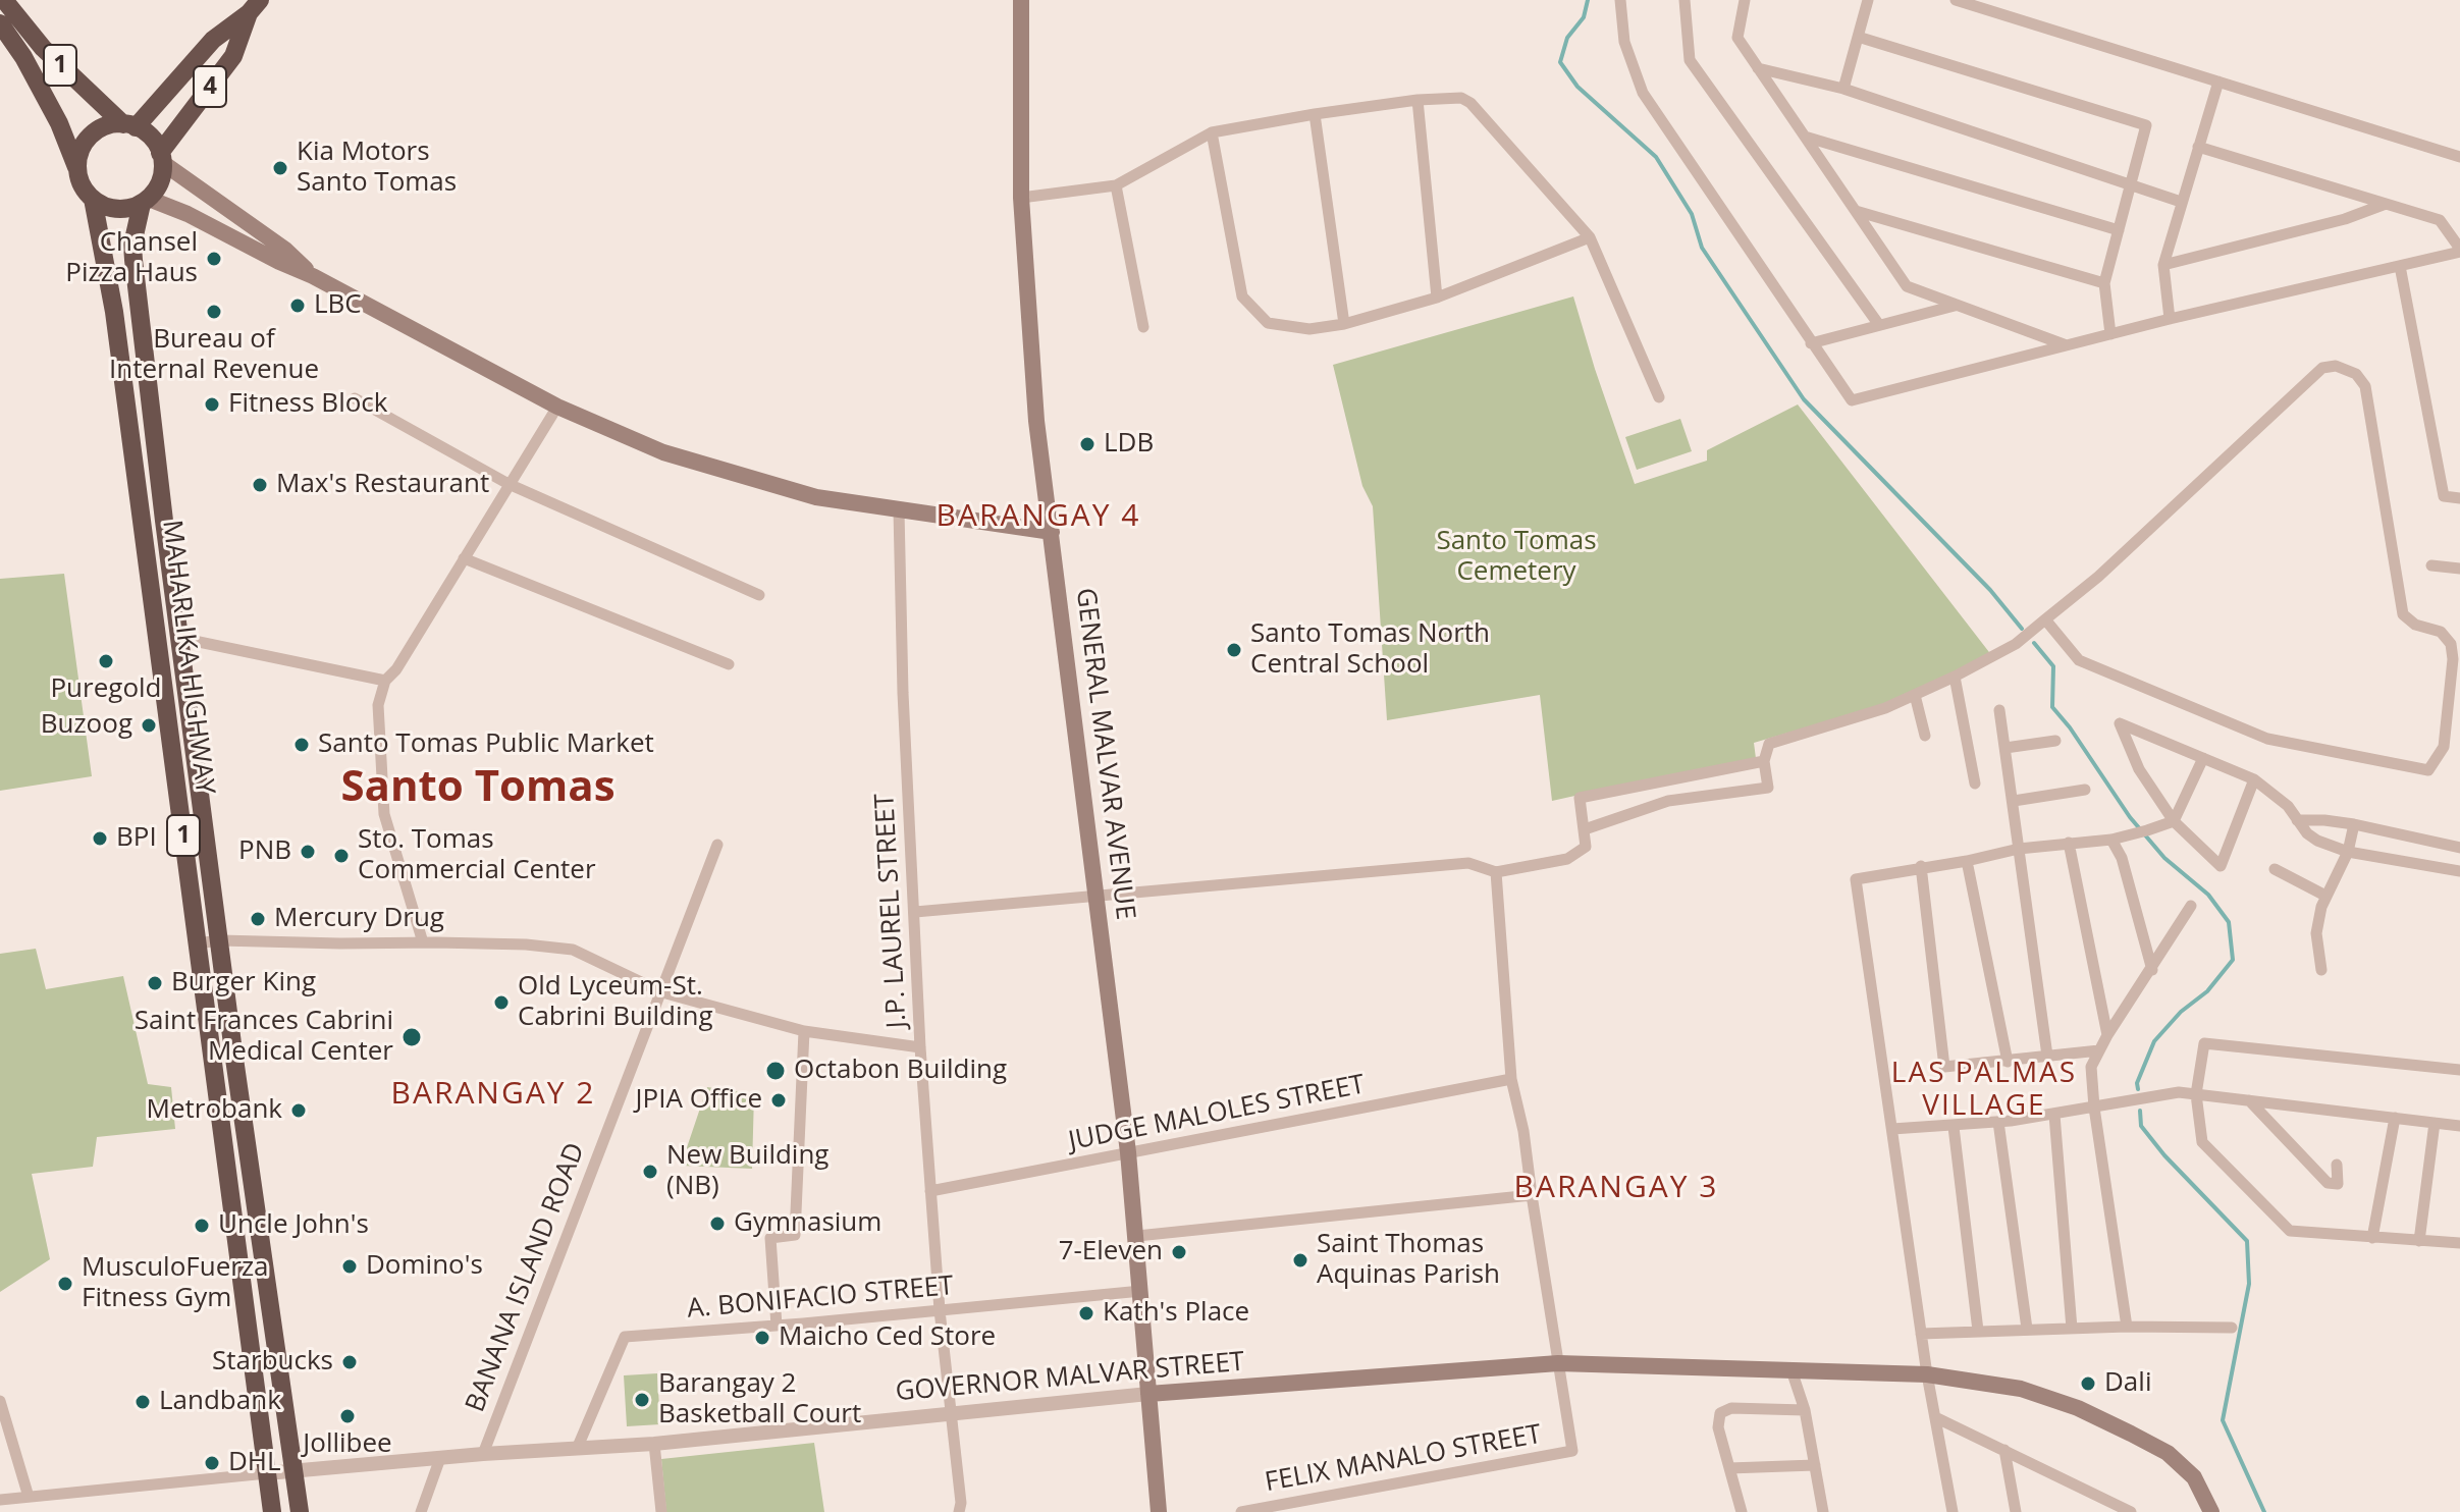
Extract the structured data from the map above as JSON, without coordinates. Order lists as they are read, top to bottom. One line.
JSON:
{"streets":{"highway":["1","4","MAHARLIKA HIGHWAY"],"main road":["GENERAL MALVAR AVENUE","GOVERNOR MALVAR STREET"],"street":["J.P. LAUREL STREET","JUDGE MALOLES STREET","BANANA ISLAND ROAD","A. BONIFACIO STREET","FELIX MANALO STREET"]},"crossings":[["1","4"],["1","MAHARLIKA HIGHWAY"],["4","MAHARLIKA HIGHWAY"],["MAHARLIKA HIGHWAY","GOVERNOR MALVAR STREET"],["GENERAL MALVAR AVENUE","JUDGE MALOLES STREET"],["GENERAL MALVAR AVENUE","A. BONIFACIO STREET"],["GENERAL MALVAR AVENUE","GOVERNOR MALVAR STREET"],["J.P. LAUREL STREET","JUDGE MALOLES STREET"],["J.P. LAUREL STREET","A. BONIFACIO STREET"],["J.P. LAUREL STREET","GOVERNOR MALVAR STREET"],["BANANA ISLAND ROAD","GOVERNOR MALVAR STREET"],["A. BONIFACIO STREET","GOVERNOR MALVAR STREET"],["GOVERNOR MALVAR STREET","FELIX MANALO STREET"]],"districts":["BARANGAY 4","Santo Tomas","LAS PALMAS VILLAGE","BARANGAY 2","BARANGAY 3"],"parks":["Santo Tomas Cemetery"],"places":["Kia Motors Santo Tomas","Chansel Pizza Haus","LBC","Bureau of Internal Revenue","Fitness Block","LDB","Max's Restaurant","Santo Tomas North Central School","Puregold","Buzoog","Santo Tomas Public Market","BPI","PNB","Sto. Tomas Commercial Center","Mercury Drug","Burger King","Old Lyceum-St. Cabrini Building","Saint Frances Cabrini Medical Center","Octabon Building","JPIA Office","Metrobank","New Building (NB)","Gymnasium","Uncle John's","7-Eleven","Saint Thomas Aquinas Parish","Domino's","MusculoFuerza Fitness Gym","Kath's Place","Maicho Ced Store","Starbucks","Dali","Barangay 2 Basketball Court","Landbank","Jollibee","DHL"]}
